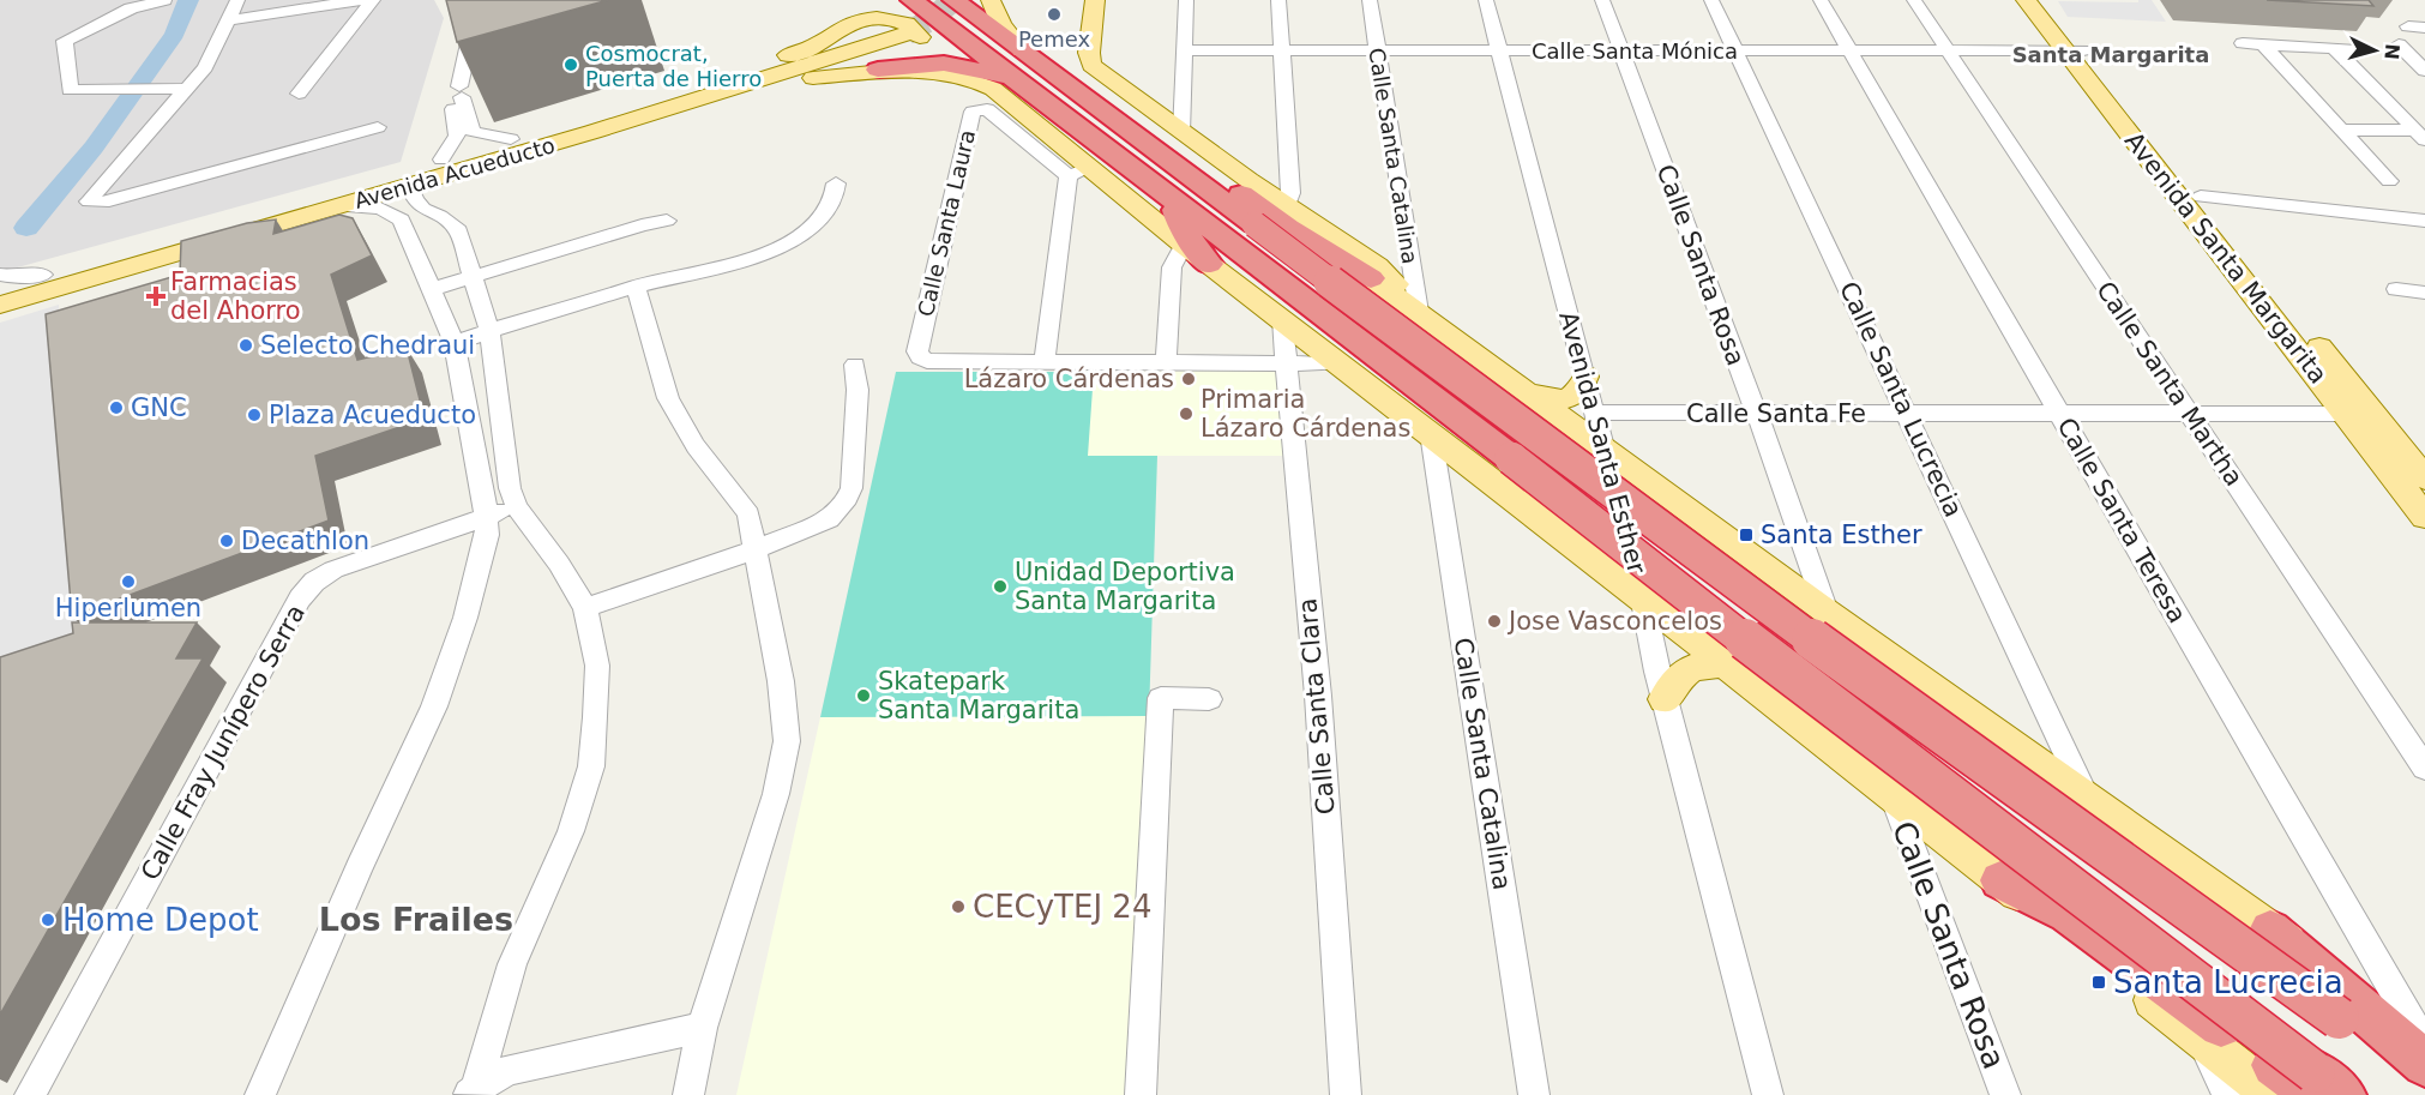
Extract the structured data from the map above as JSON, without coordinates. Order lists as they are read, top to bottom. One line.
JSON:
{"streets":{"main road":["Avenida Acueducto","Avenida Santa Margarita"],"street":["Calle Santa Mónica","Calle Santa Catalina","Calle Santa Laura","Calle Santa Rosa","Calle Santa Martha","Calle Santa Lucrecia","Calle Santa Fe","Avenida Santa Esther","Calle Santa Teresa","Calle Santa Clara","Calle Fray Junípero Serra"]},"crossings":[["Calle Santa Mónica","Calle Santa Catalina"],["Calle Santa Mónica","Avenida Santa Margarita"],["Calle Santa Mónica","Calle Santa Rosa"],["Calle Santa Mónica","Calle Santa Martha"],["Calle Santa Mónica","Calle Santa Lucrecia"],["Calle Santa Mónica","Avenida Santa Esther"],["Calle Santa Mónica","Calle Santa Teresa"],["Avenida Santa Margarita","Calle Santa Fe"],["Calle Santa Rosa","Calle Santa Fe"],["Calle Santa Martha","Calle Santa Fe"],["Calle Santa Lucrecia","Calle Santa Fe"],["Calle Santa Fe","Avenida Santa Esther"],["Calle Santa Fe","Calle Santa Teresa"]],"districts":["Santa Margarita","Los Frailes"],"places":{"other":["Pemex","Cosmocrat, Puerta de Hierro","Selecto Chedraui","Lázaro Cárdenas","GNC","Primaria Lázaro Cárdenas","Plaza Acueducto","Decathlon","Hiperlumen","Unidad Deportiva Santa Margarita","Jose Vasconcelos","Skatepark Santa Margarita","CECyTEJ 24","Home Depot"],"health":["Farmacias del Ahorro"],"transit":["Santa Esther","Santa Lucrecia"]},"north":"right"}
